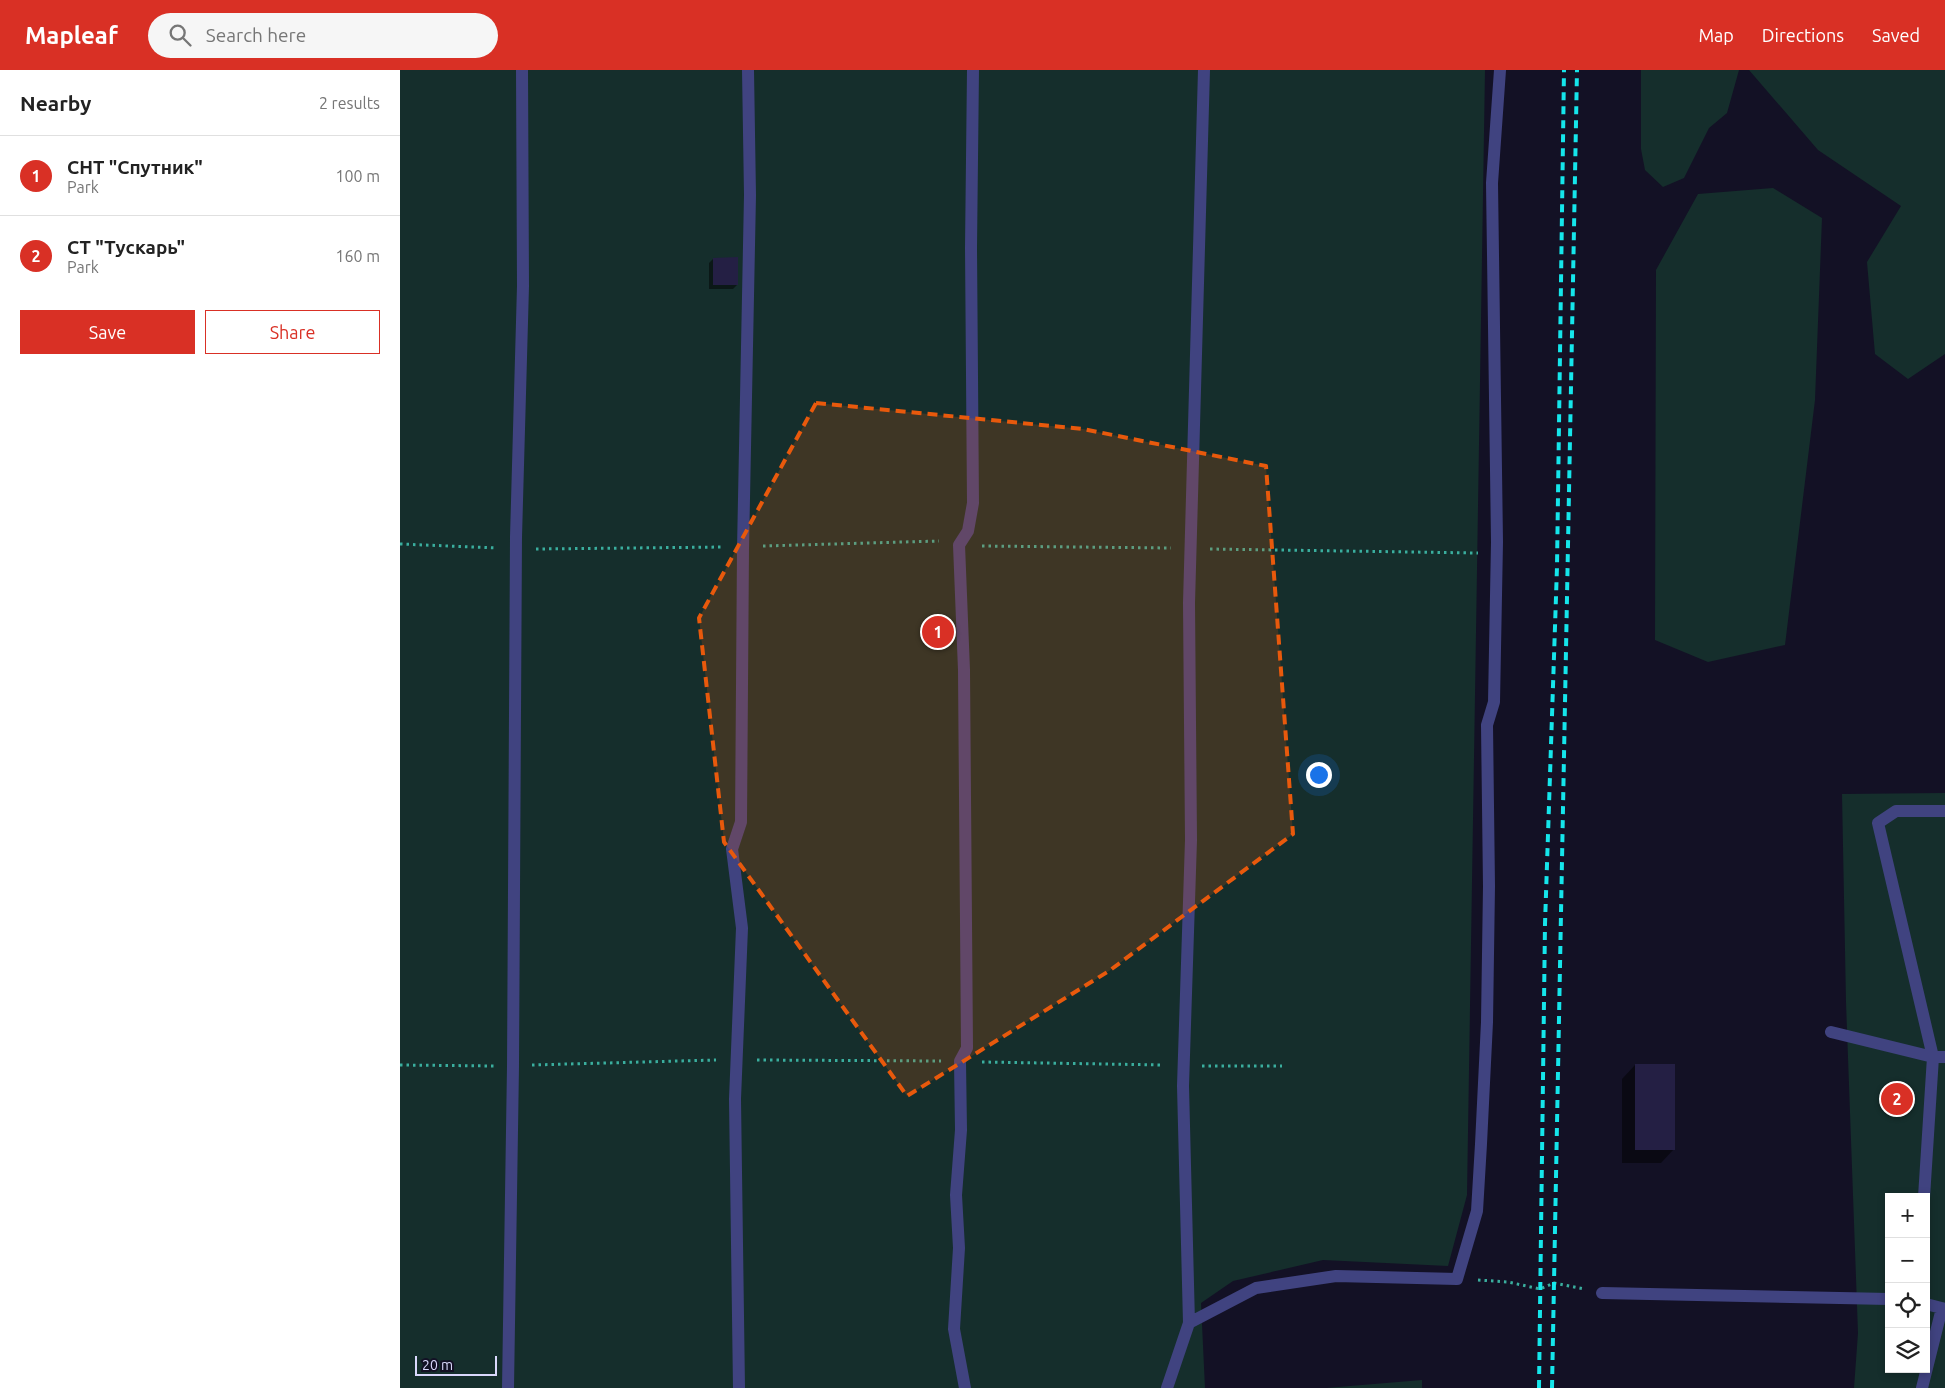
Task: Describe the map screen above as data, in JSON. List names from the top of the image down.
{
  "scale_bar": "20 m",
  "page": {
    "header": "Mapleaf",
    "search": "Search here",
    "nav": ["Map", "Directions", "Saved"],
    "heading": ["Nearby", "2 results"],
    "list": [
      {
        "mark": "1",
        "name": "СНТ \"Спутник\"",
        "note": "Park",
        "value": "100 m"
      },
      {
        "mark": "2",
        "name": "СТ \"Тускарь\"",
        "note": "Park",
        "value": "160 m"
      }
    ],
    "buttons": ["Save", "Share"],
    "pins": ["1", "2"],
    "map_buttons": ["+", "−"],
    "scale": "20 m"
  }
}
